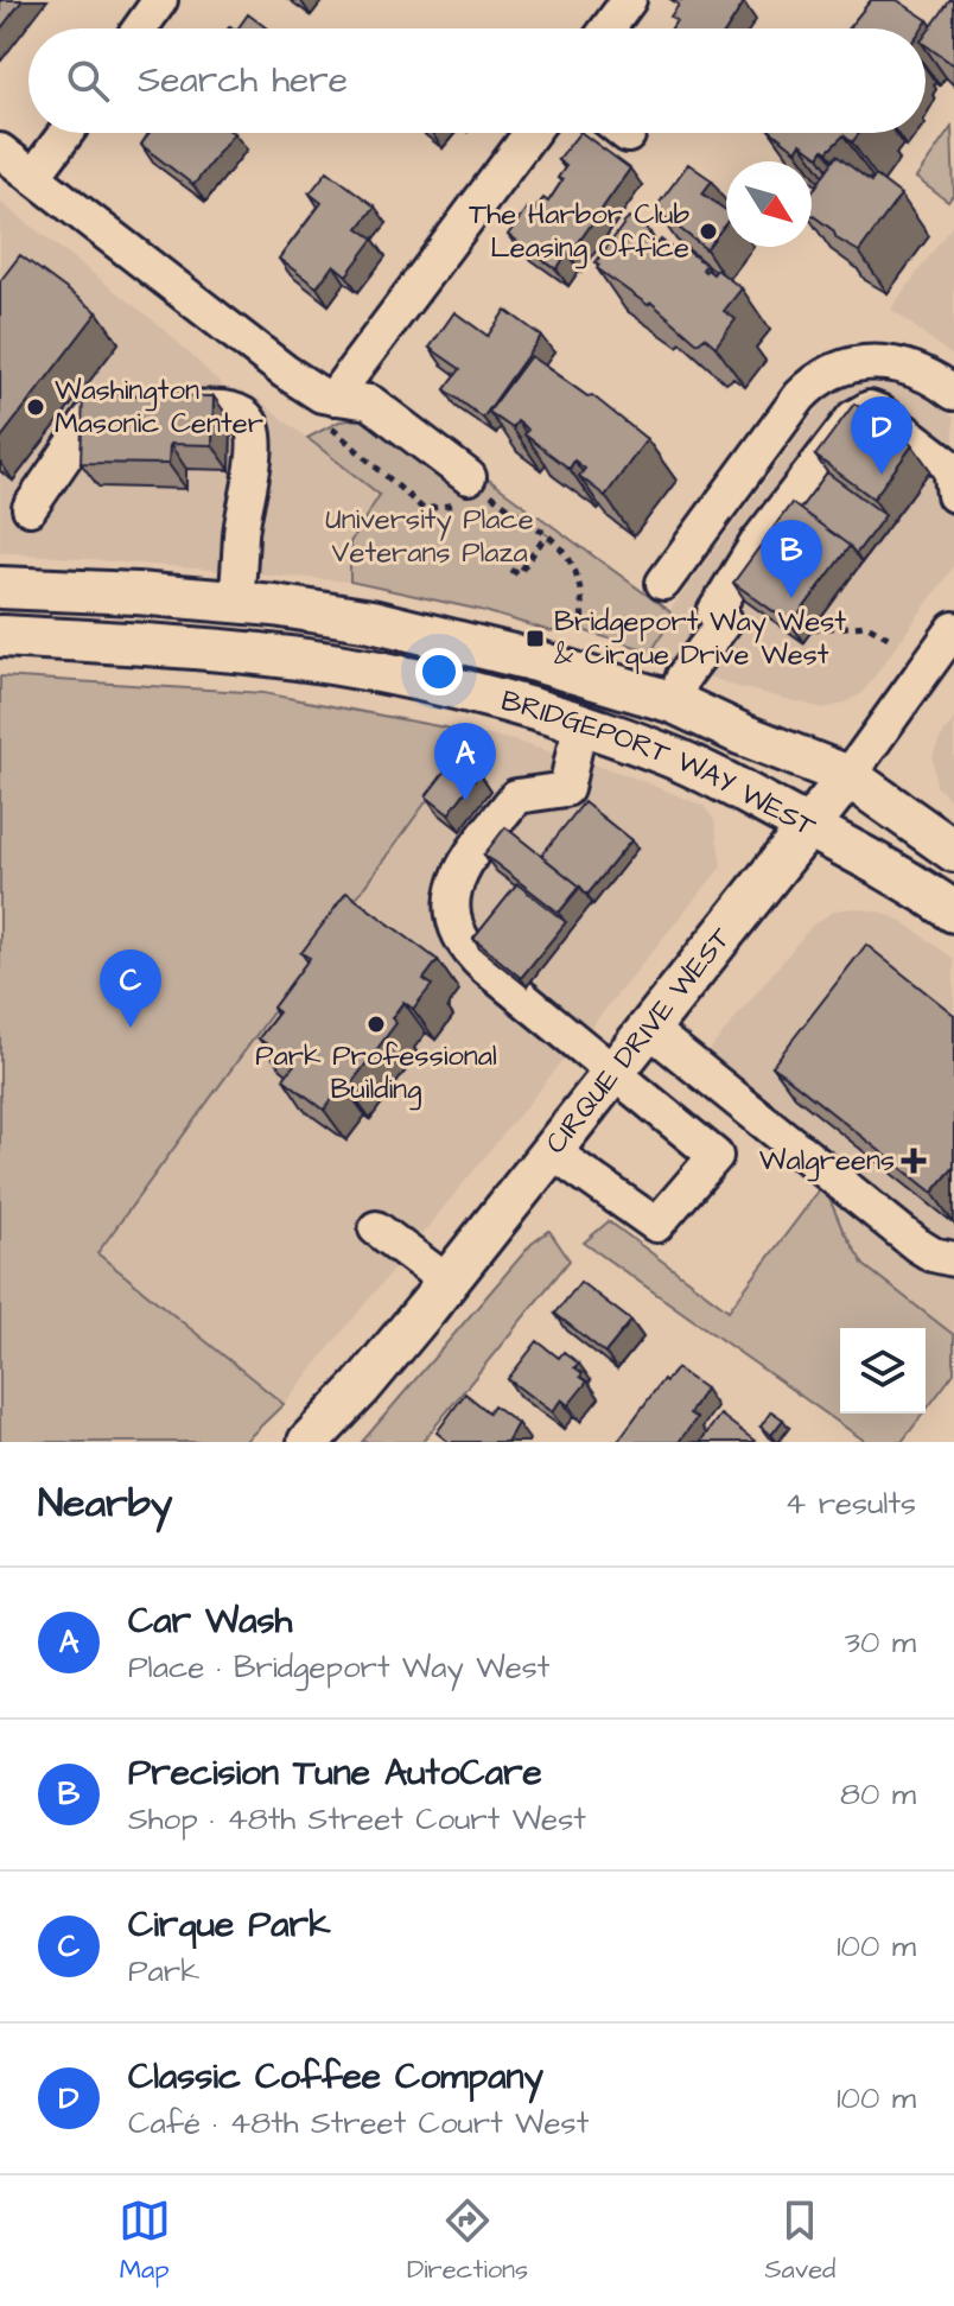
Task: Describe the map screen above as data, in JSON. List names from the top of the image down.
{
  "streets": {
    "main road": ["BRIDGEPORT WAY WEST", "CIRQUE DRIVE WEST"]
  },
  "crossings": [
    ["BRIDGEPORT WAY WEST", "CIRQUE DRIVE WEST"]
  ],
  "parks": ["University Place Veterans Plaza"],
  "places": {
    "other": ["The Harbor Club Leasing Office", "Washington Masonic Center", "Park Professional Building"],
    "transit": ["Bridgeport Way West & Cirque Drive West"],
    "health": ["Walgreens"]
  },
  "north": "bottom right",
  "page": {
    "search": "Search here",
    "pins": [
      "D",
      "B",
      "A",
      "C"
    ],
    "heading": ["Nearby", "4 results"],
    "list": [
      {
        "mark": "A",
        "name": "Car Wash",
        "note": "Place · Bridgeport Way West",
        "value": "30 m"
      },
      {
        "mark": "B",
        "name": "Precision Tune AutoCare",
        "note": "Shop · 48th Street Court West",
        "value": "80 m"
      },
      {
        "mark": "C",
        "name": "Cirque Park",
        "note": "Park",
        "value": "100 m"
      },
      {
        "mark": "D",
        "name": "Classic Coffee Company",
        "note": "Café · 48th Street Court West",
        "value": "100 m"
      }
    ],
    "nav": ["Map", "Directions", "Saved"]
  }
}
